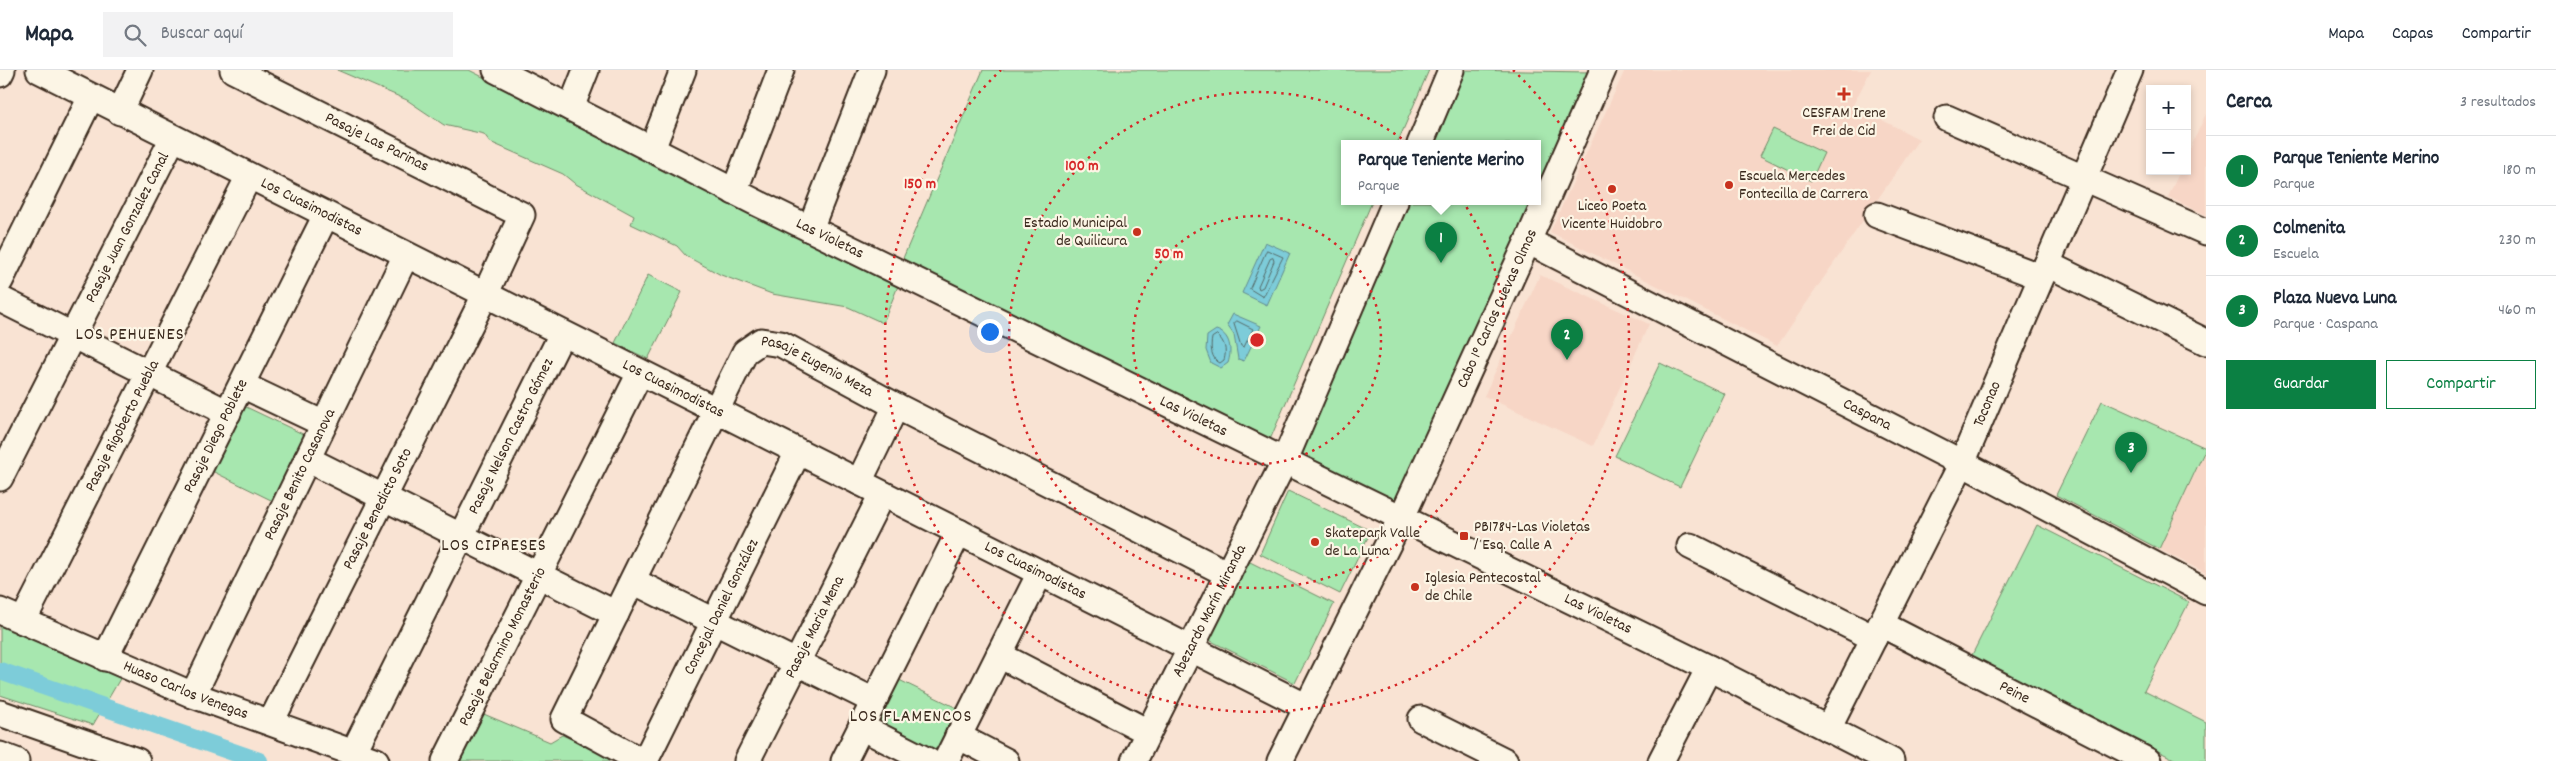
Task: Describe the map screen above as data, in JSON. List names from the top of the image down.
{
  "streets": {
    "street": [
      "Pasaje Las Parinas",
      "Los Cuasimodistas",
      "Pasaje Juan Gonzalez Canal",
      "Las Violetas",
      "Cabo 1° Carlos Cuevas Olmos",
      "Pasaje Eugenio Meza",
      "Toconao",
      "Caspana",
      "Pasaje Rigoberto Puebla",
      "Pasaje Nelson Castro Gómez",
      "Pasaje Diego Poblete",
      "Pasaje Benito Casanova",
      "Pasaje Benedicto Soto",
      "Concejal Daniel González",
      "Abezardo Marín Miranda",
      "Pasaje Maria Mena",
      "Pasaje Belarmino Monasterio",
      "Huaso Carlos Venegas",
      "Peine"
    ]
  },
  "crossings": [
    ["Pasaje Las Parinas", "Pasaje Benedicto Soto"],
    ["Los Cuasimodistas", "Pasaje Juan Gonzalez Canal"],
    ["Los Cuasimodistas", "Cabo 1° Carlos Cuevas Olmos"],
    ["Los Cuasimodistas", "Pasaje Eugenio Meza"],
    ["Los Cuasimodistas", "Pasaje Rigoberto Puebla"],
    ["Los Cuasimodistas", "Pasaje Nelson Castro Gómez"],
    ["Los Cuasimodistas", "Pasaje Diego Poblete"],
    ["Los Cuasimodistas", "Pasaje Benito Casanova"],
    ["Los Cuasimodistas", "Pasaje Benedicto Soto"],
    ["Los Cuasimodistas", "Concejal Daniel González"],
    ["Los Cuasimodistas", "Abezardo Marín Miranda"],
    ["Los Cuasimodistas", "Pasaje Maria Mena"],
    ["Los Cuasimodistas", "Pasaje Belarmino Monasterio"],
    ["Las Violetas", "Cabo 1° Carlos Cuevas Olmos"],
    ["Las Violetas", "Toconao"],
    ["Las Violetas", "Abezardo Marín Miranda"],
    ["Cabo 1° Carlos Cuevas Olmos", "Caspana"],
    ["Pasaje Eugenio Meza", "Abezardo Marín Miranda"],
    ["Toconao", "Caspana"],
    ["Toconao", "Peine"],
    ["Pasaje Rigoberto Puebla", "Huaso Carlos Venegas"],
    ["Pasaje Nelson Castro Gómez", "Huaso Carlos Venegas"],
    ["Pasaje Diego Poblete", "Huaso Carlos Venegas"],
    ["Pasaje Benito Casanova", "Huaso Carlos Venegas"],
    ["Pasaje Benedicto Soto", "Huaso Carlos Venegas"]
  ],
  "districts": ["LOS PEHUENES", "LOS CIPRESES", "LOS FLAMENCOS"],
  "places": {
    "health": ["CESFAM Irene Frei de Cid"],
    "other": [
      "Escuela Mercedes Fontecilla de Carrera",
      "Liceo Poeta Vicente Huidobro",
      "Estadio Municipal de Quilicura",
      "Skatepark Valle de La Luna",
      "Iglesia Pentecostal de Chile"
    ],
    "transit": ["PB1784-Las Violetas / Esq. Calle A"]
  },
  "page": {
    "header": "Mapa",
    "search": "Buscar aquí",
    "nav": ["Mapa", "Capas", "Compartir"],
    "heading": ["Cerca", "3 resultados"],
    "map_buttons": ["+", "−"],
    "list": [
      {
        "mark": "1",
        "name": "Parque Teniente Merino",
        "note": "Parque",
        "value": "180 m"
      },
      {
        "mark": "2",
        "name": "Colmenita",
        "note": "Escuela",
        "value": "230 m"
      },
      {
        "mark": "3",
        "name": "Plaza Nueva Luna",
        "note": "Parque · Caspana",
        "value": "460 m"
      }
    ],
    "popup": ["Parque Teniente Merino", "Parque"],
    "pins": ["1", "2", "3"],
    "buttons": ["Guardar", "Compartir"]
  },
  "rings": ["100 m", "150 m", "50 m"]
}
